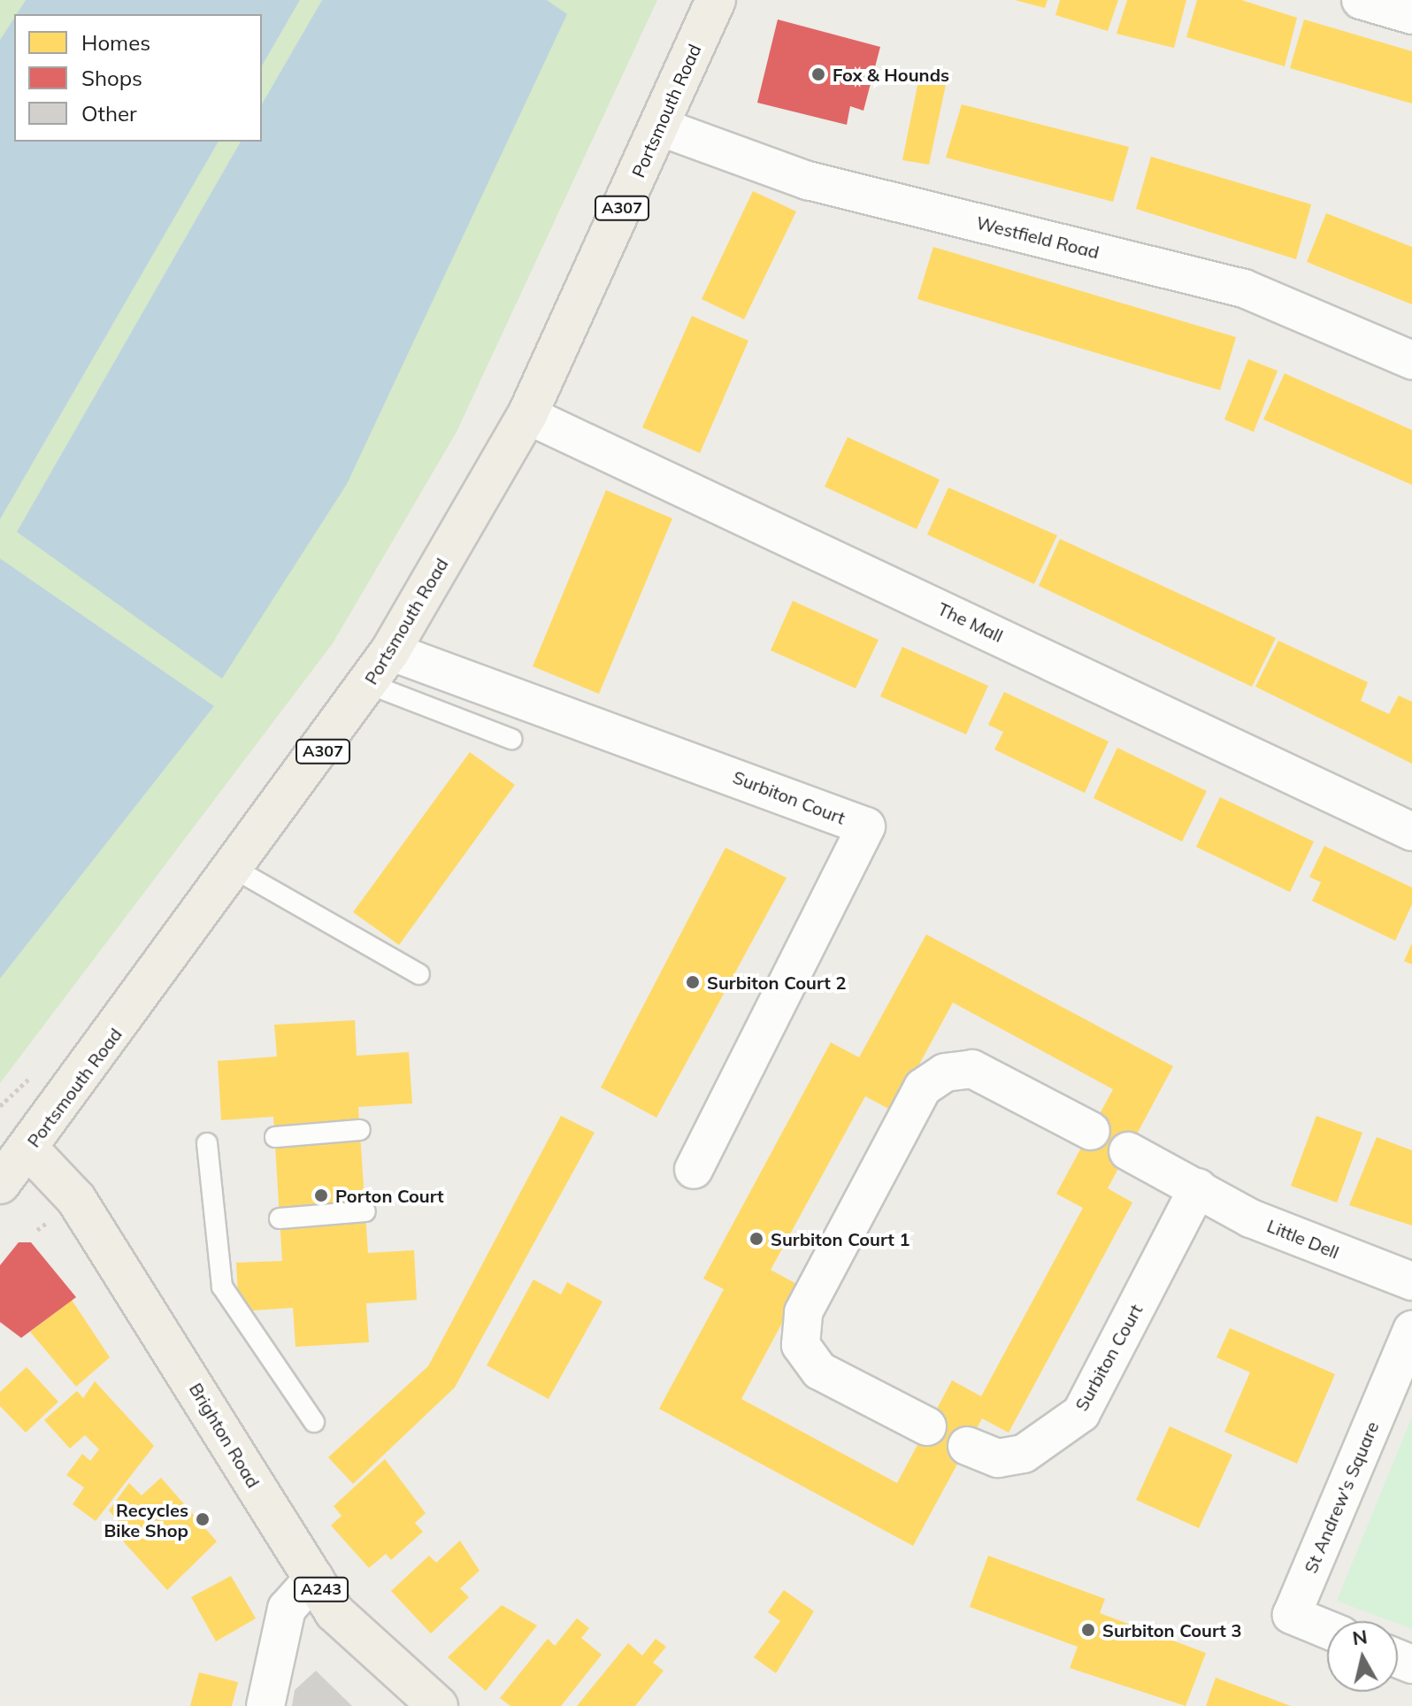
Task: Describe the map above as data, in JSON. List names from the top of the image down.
{
  "streets": {
    "main road": [
      "Portsmouth Road",
      "A307",
      "Brighton Road",
      "A243"
    ],
    "street": [
      "Westfield Road",
      "The Mall",
      "Surbiton Court",
      "Little Dell",
      "St Andrew's Square"
    ]
  },
  "crossings": [
    ["Portsmouth Road", "Westfield Road"],
    ["Portsmouth Road", "The Mall"],
    ["Portsmouth Road", "Surbiton Court"],
    ["Portsmouth Road", "Brighton Road"],
    ["Surbiton Court", "Little Dell"]
  ],
  "places": [
    "Fox & Hounds",
    "Surbiton Court 2",
    "Porton Court",
    "Surbiton Court 1",
    "Recycles Bike Shop",
    "Surbiton Court 3"
  ],
  "legend": ["Homes", "Shops", "Other"],
  "north": "top"
}
